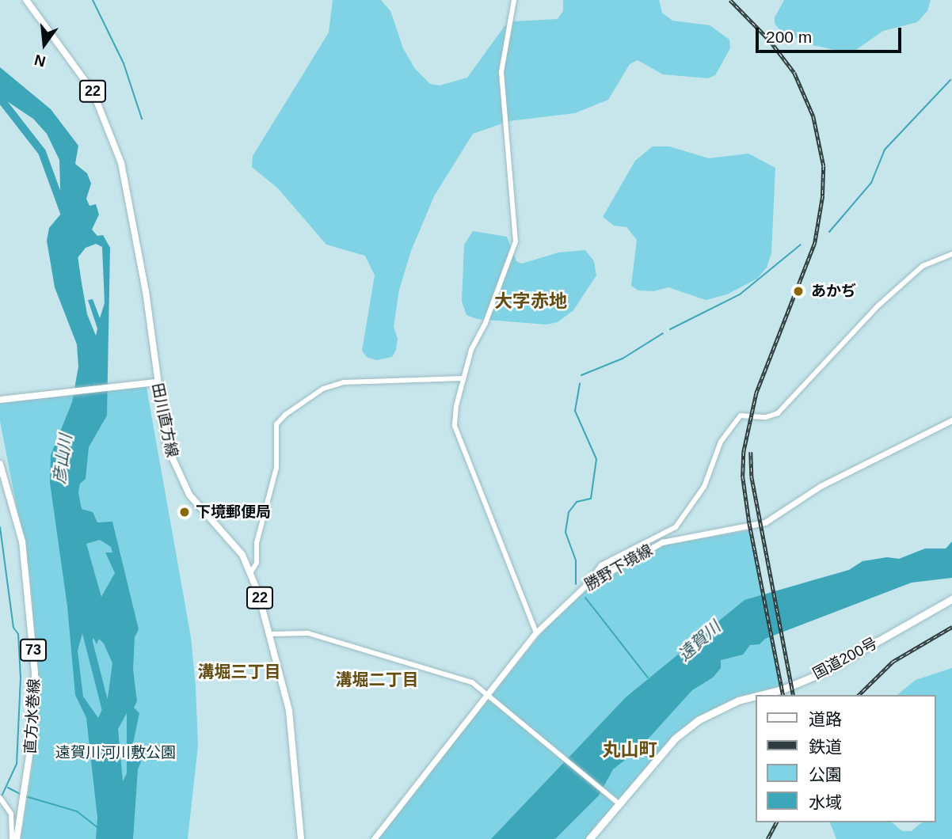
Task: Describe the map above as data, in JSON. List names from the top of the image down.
{
  "streets": {
    "highway": ["国道200号"],
    "main road": [
      "22",
      "田川直方線",
      "勝野下境線",
      "73",
      "直方水巻線"
    ]
  },
  "districts": [
    "大字赤地",
    "溝堀三丁目",
    "溝堀二丁目",
    "丸山町"
  ],
  "water": ["彦山川", "遠賀川"],
  "parks": ["遠賀川河川敷公園"],
  "places": ["あかぢ", "下境郵便局"],
  "legend": [
    "道路",
    "鉄道",
    "公園",
    "水域"
  ],
  "scale_bar": "200 m",
  "north": "bottom"
}
